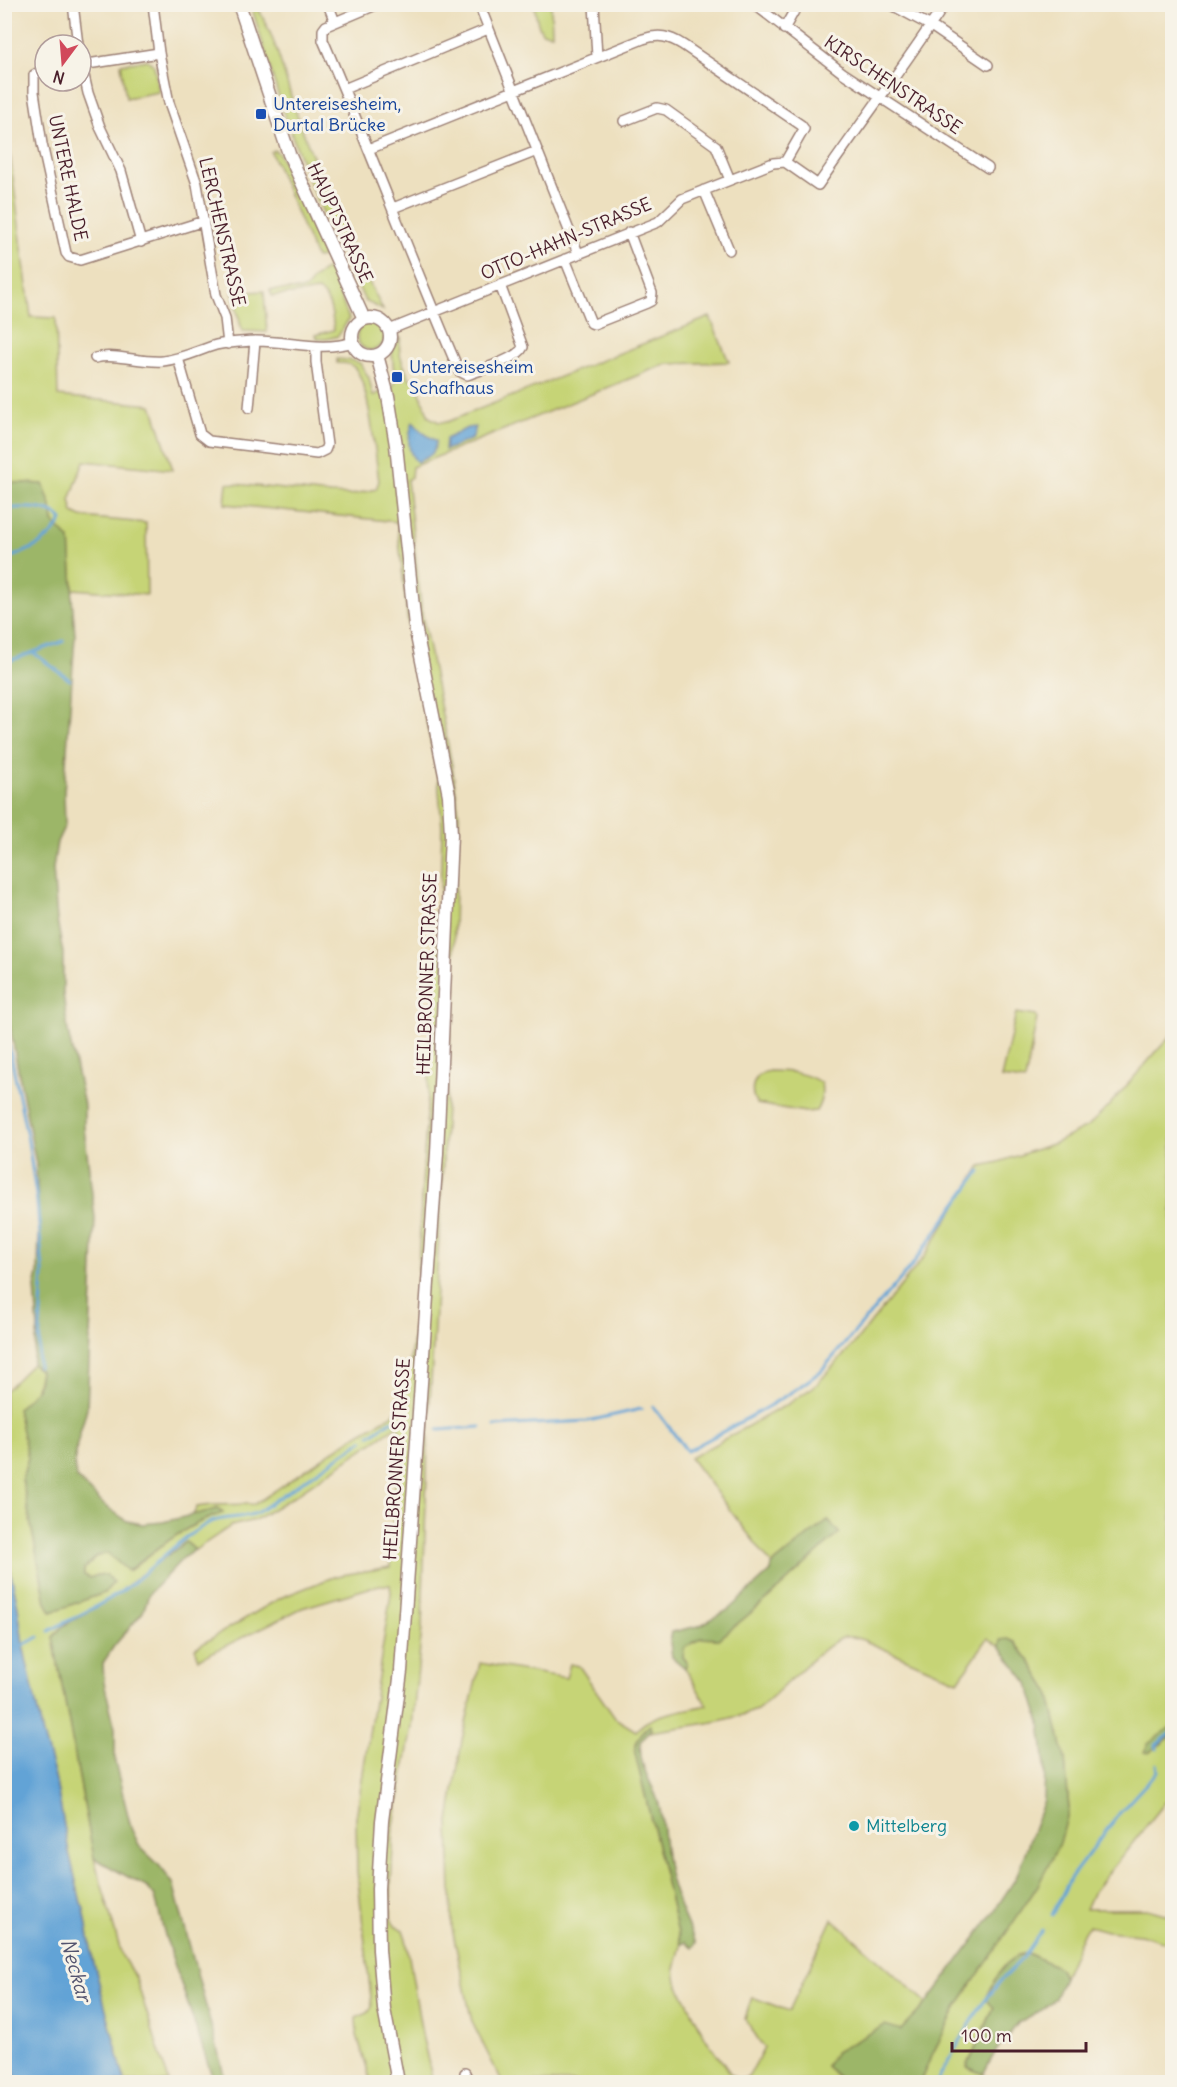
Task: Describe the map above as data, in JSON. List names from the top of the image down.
{
  "streets": {
    "main road": ["HAUPTSTRASSE", "HEILBRONNER STRASSE"],
    "street": [
      "KIRSCHENSTRASSE",
      "UNTERE HALDE",
      "LERCHENSTRASSE",
      "OTTO-HAHN-STRASSE"
    ]
  },
  "crossings": [
    ["UNTERE HALDE", "LERCHENSTRASSE"],
    ["HAUPTSTRASSE", "OTTO-HAHN-STRASSE"],
    ["HAUPTSTRASSE", "HEILBRONNER STRASSE"],
    ["OTTO-HAHN-STRASSE", "HEILBRONNER STRASSE"]
  ],
  "water": ["Neckar"],
  "places": {
    "transit": ["Untereisesheim, Durtal Brücke", "Untereisesheim Schafhaus"],
    "other": ["Mittelberg"]
  },
  "scale_bar": "100 m",
  "north": "bottom"
}
